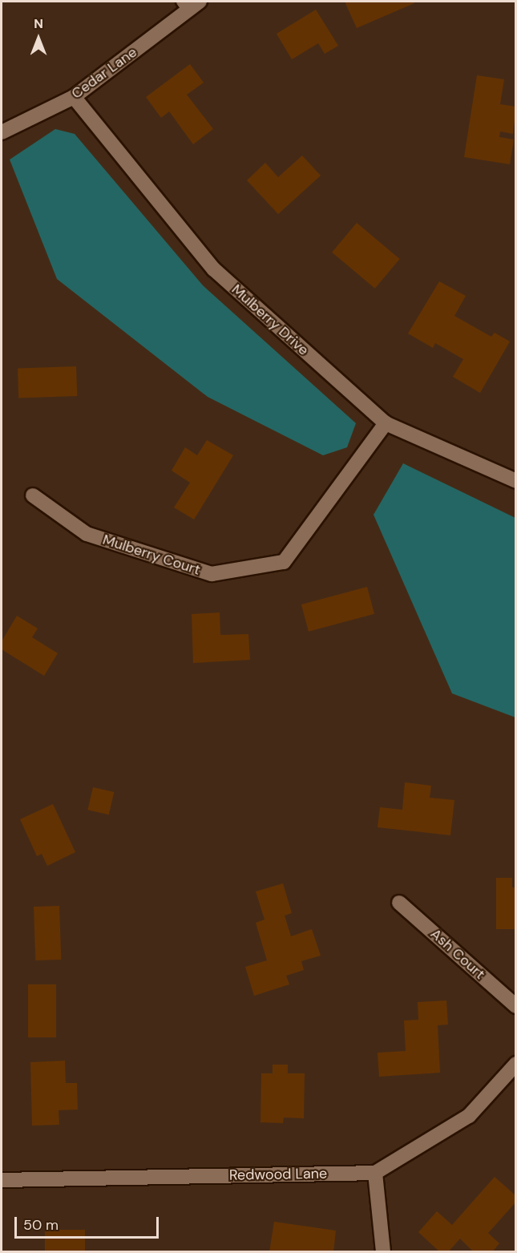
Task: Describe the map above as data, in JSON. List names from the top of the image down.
{
  "streets": {
    "street": [
      "Cedar Lane",
      "Mulberry Drive",
      "Mulberry Court",
      "Ash Court",
      "Redwood Lane"
    ]
  },
  "crossings": [
    ["Cedar Lane", "Mulberry Drive"],
    ["Mulberry Drive", "Mulberry Court"]
  ],
  "scale_bar": "50 m",
  "north": "top"
}
